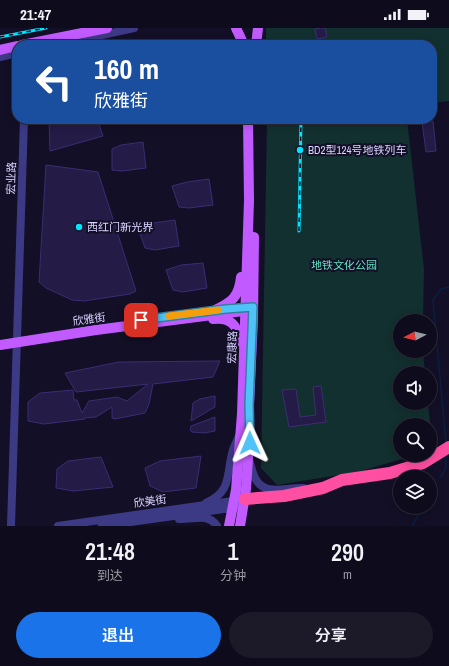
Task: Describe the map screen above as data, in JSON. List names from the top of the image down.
{
  "streets": {
    "main road": ["欣雅街", "宏康路"],
    "street": ["宏业路", "欣美街"]
  },
  "crossings": [
    ["宏业路", "欣雅街"],
    ["欣雅街", "宏康路"],
    ["宏康路", "欣美街"]
  ],
  "parks": ["地铁文化公园"],
  "places": ["BD2型124号地铁列车", "西红门新光界"],
  "north": "left",
  "page": {
    "status": "21:47",
    "turn": ["160 m", "欣雅街"],
    "eta": [
      "21:48",
      "到达",
      "1",
      "分钟",
      "290",
      "m"
    ],
    "buttons": ["退出", "分享"]
  }
}
